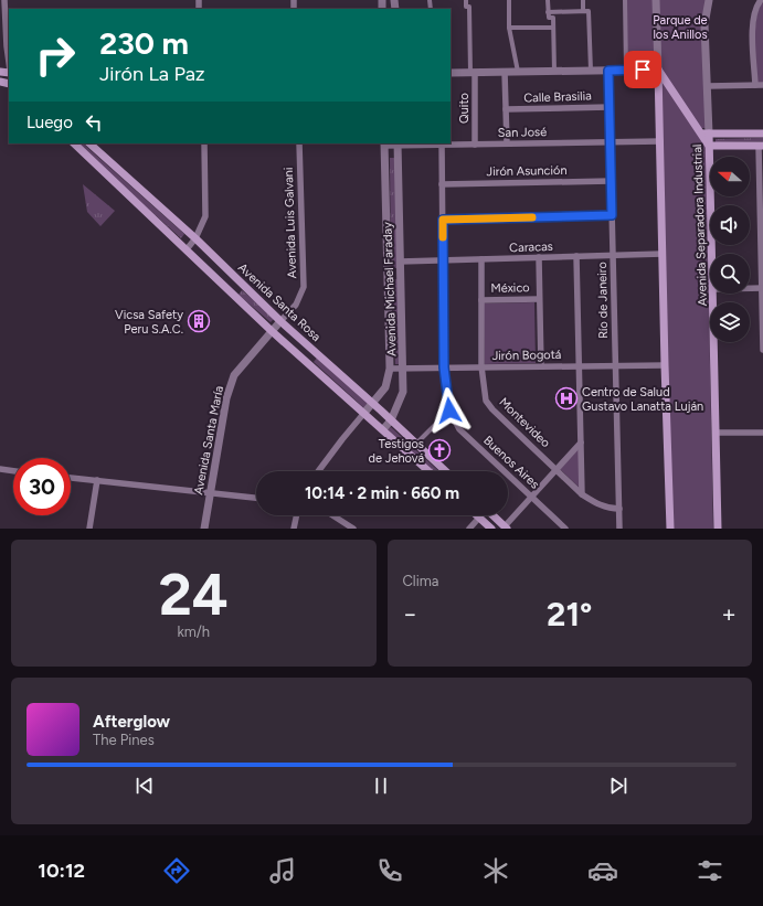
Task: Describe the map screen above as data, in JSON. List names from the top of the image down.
{
  "streets": {
    "main road": ["Avenida Separadora Industrial", "Avenida Santa Rosa"],
    "street": [
      "Calle Brasilia",
      "Quito",
      "San José",
      "Jirón Asunción",
      "Avenida Luis Galvani",
      "Caracas",
      "México",
      "Avenida Michael Faraday",
      "Río de Janeiro",
      "Jirón Bogotá",
      "Montevideo",
      "Avenida Santa María",
      "Buenos Aires"
    ]
  },
  "crossings": [
    ["Calle Brasilia", "Río de Janeiro"],
    ["Quito", "San José"],
    ["San José", "Avenida Michael Faraday"],
    ["San José", "Río de Janeiro"],
    ["San José", "Buenos Aires"],
    ["Jirón Asunción", "Río de Janeiro"],
    ["Jirón Asunción", "Buenos Aires"],
    ["Avenida Luis Galvani", "Avenida Santa Rosa"],
    ["Avenida Luis Galvani", "Avenida Santa María"],
    ["Caracas", "Avenida Michael Faraday"],
    ["Caracas", "Río de Janeiro"],
    ["Caracas", "Montevideo"],
    ["Caracas", "Buenos Aires"],
    ["México", "Montevideo"],
    ["Avenida Michael Faraday", "Avenida Santa Rosa"],
    ["Avenida Michael Faraday", "Jirón Bogotá"],
    ["Río de Janeiro", "Jirón Bogotá"],
    ["Río de Janeiro", "Montevideo"],
    ["Avenida Santa Rosa", "Avenida Santa María"],
    ["Jirón Bogotá", "Montevideo"],
    ["Jirón Bogotá", "Buenos Aires"]
  ],
  "parks": ["Parque de los Anillos"],
  "places": {
    "building": ["Vicsa Safety Peru S.A.C."],
    "hospital": ["Centro de Salud Gustavo Lanatta Luján"],
    "church": ["Testigos de Jehová"]
  },
  "north": "left",
  "page": {
    "turn": ["230 m", "Jirón La Paz"],
    "then": "Luego",
    "limit": "30",
    "trip": "10:14 · 2 min · 660 m",
    "tile": [
      ["24", "km/h"],
      "Clima"
    ],
    "heat": ["−", "21°", "+"],
    "song": ["Afterglow", "The Pines"],
    "tabs": "10:12"
  }
}
